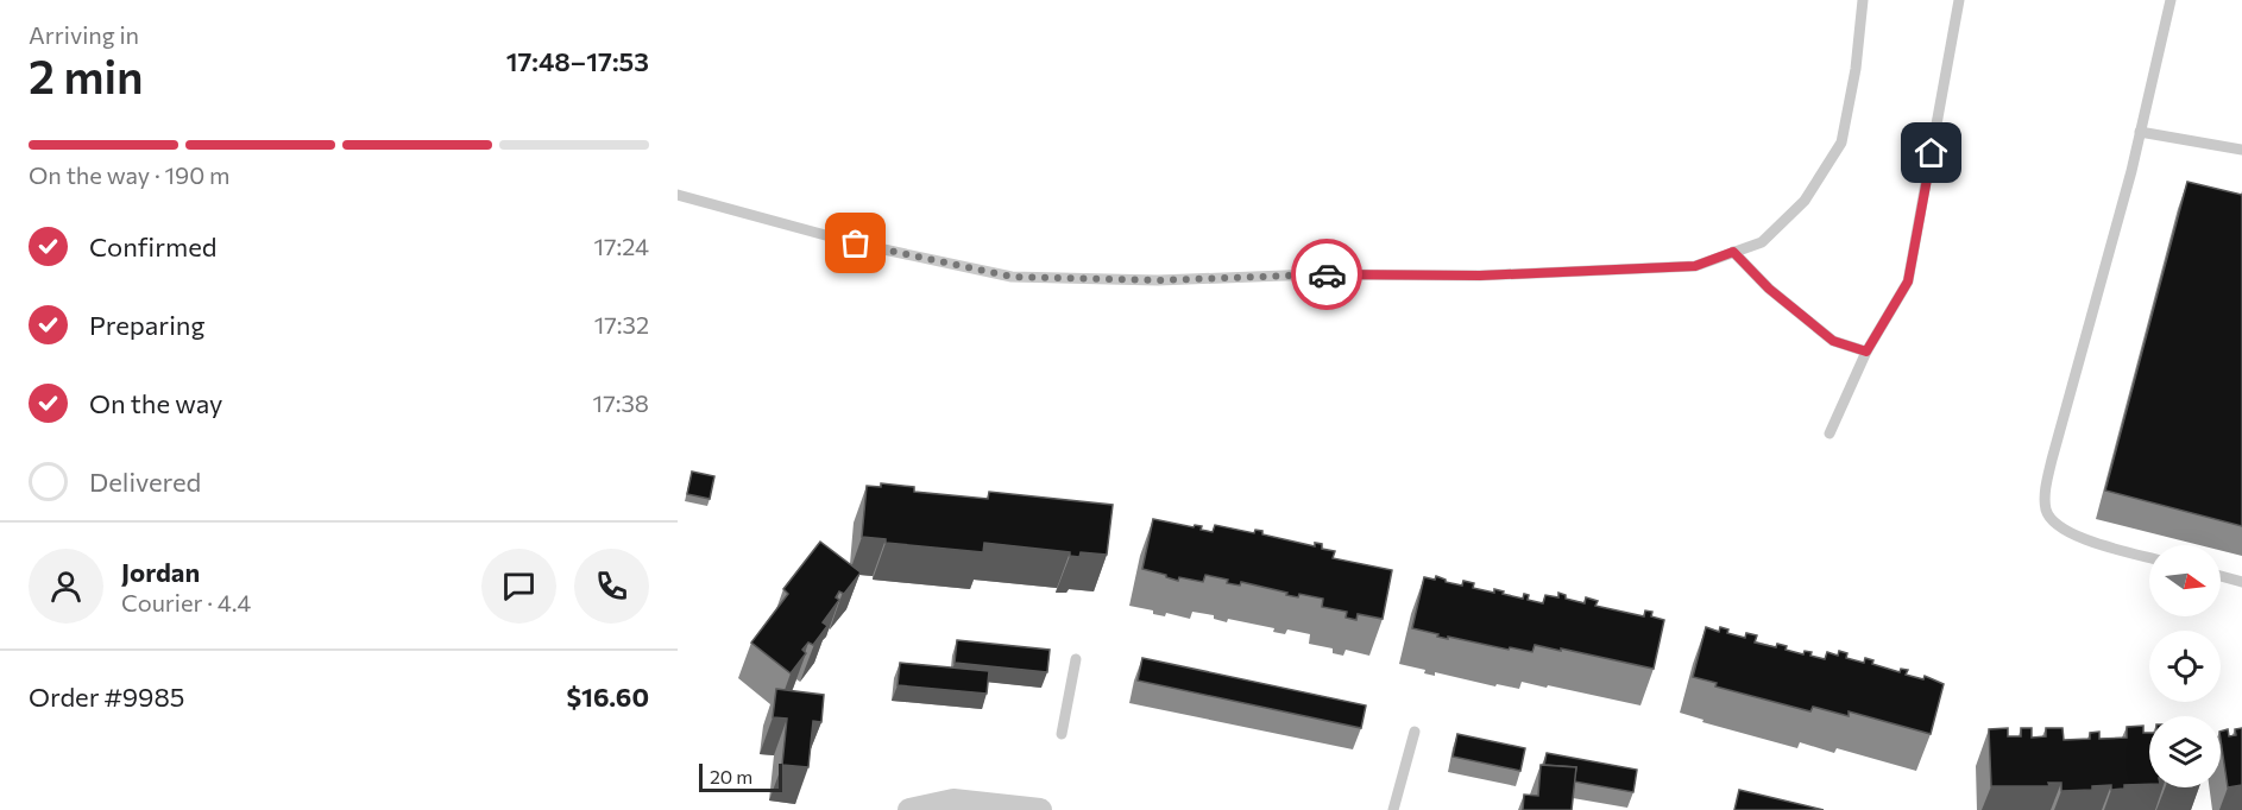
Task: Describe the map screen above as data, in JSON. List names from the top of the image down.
{
  "scale_bar": "20 m",
  "north": "right",
  "page": {
    "heading": ["2 min", "Arriving in", "17:48–17:53"],
    "panel": [
      "Jordan",
      "Courier · 4.4",
      "Order #9985",
      "$16.60"
    ],
    "bar": "On the way · 190 m",
    "list": [
      ["Confirmed", "17:24"],
      ["Preparing", "17:32"],
      ["On the way", "17:38"],
      "Delivered"
    ],
    "scale": "20 m"
  }
}
